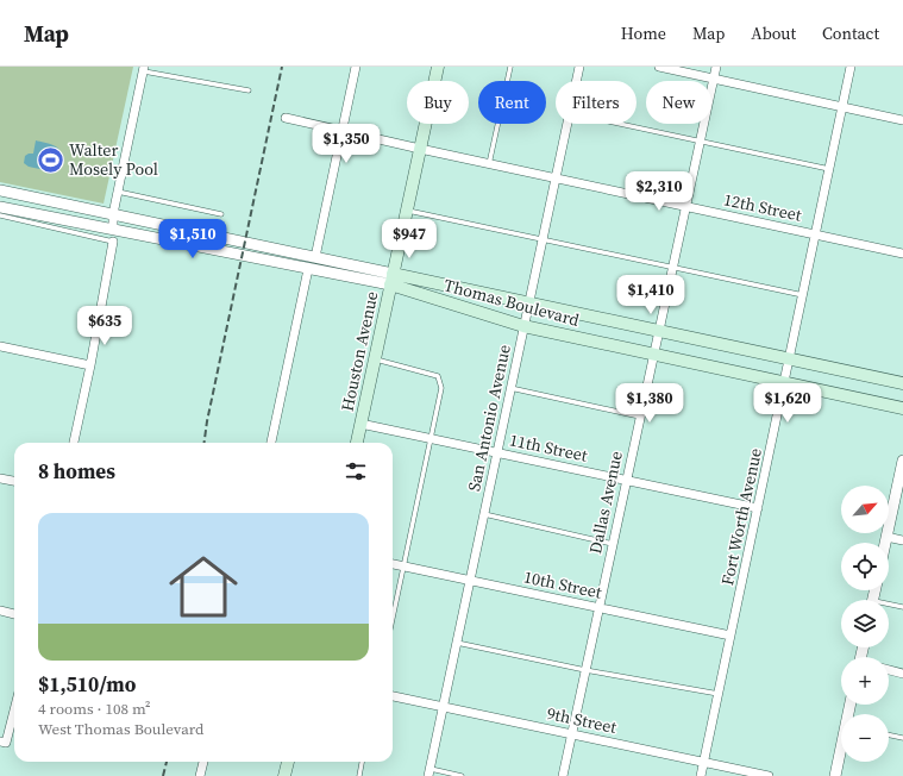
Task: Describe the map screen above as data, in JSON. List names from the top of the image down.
{
  "streets": {
    "main road": ["Thomas Boulevard", "Houston Avenue"],
    "street": [
      "12th Street",
      "San Antonio Avenue",
      "11th Street",
      "Dallas Avenue",
      "Fort Worth Avenue",
      "10th Street",
      "9th Street"
    ]
  },
  "crossings": [
    ["12th Street", "Houston Avenue"],
    ["12th Street", "San Antonio Avenue"],
    ["12th Street", "Dallas Avenue"],
    ["12th Street", "Fort Worth Avenue"],
    ["Thomas Boulevard", "Houston Avenue"],
    ["Thomas Boulevard", "San Antonio Avenue"],
    ["Thomas Boulevard", "Dallas Avenue"],
    ["Thomas Boulevard", "Fort Worth Avenue"],
    ["Houston Avenue", "11th Street"],
    ["San Antonio Avenue", "11th Street"],
    ["San Antonio Avenue", "10th Street"],
    ["San Antonio Avenue", "9th Street"],
    ["11th Street", "Dallas Avenue"],
    ["11th Street", "Fort Worth Avenue"],
    ["Dallas Avenue", "10th Street"],
    ["Dallas Avenue", "9th Street"],
    ["Fort Worth Avenue", "10th Street"],
    ["Fort Worth Avenue", "9th Street"]
  ],
  "places": {
    "sports": ["Walter Mosely Pool"]
  },
  "north": "top right",
  "page": {
    "header": "Map",
    "nav": [
      "Home",
      "Map",
      "About",
      "Contact"
    ],
    "chip": [
      "Buy",
      "Rent",
      "Filters",
      "New"
    ],
    "price": [
      "$1,350",
      "$2,310",
      "$1,510",
      "$947",
      "$1,410",
      "$635",
      "$1,380",
      "$1,620"
    ],
    "heading": "8 homes",
    "map_buttons": ["+", "−"],
    "list": [
      {
        "name": "$1,510/mo",
        "note": "4 rooms · 108 m² · West Thomas Boulevard"
      }
    ]
  }
}
